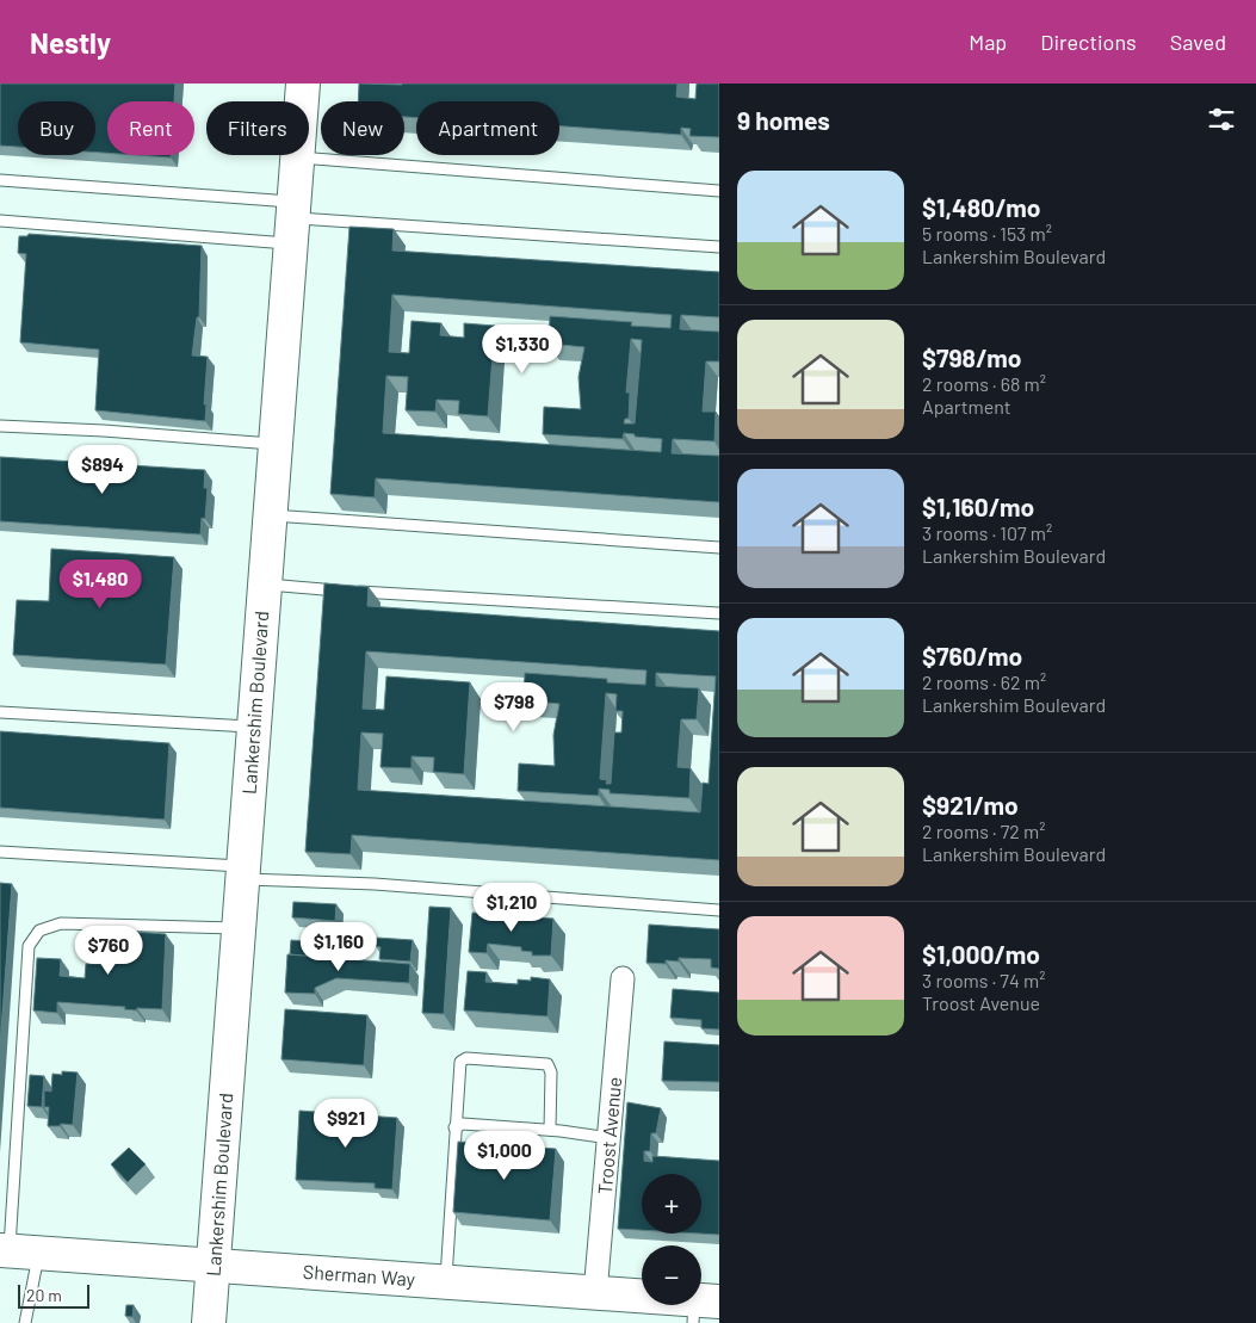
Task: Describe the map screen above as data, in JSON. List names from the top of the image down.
{
  "streets": {
    "main road": ["Lankershim Boulevard", "Sherman Way"],
    "street": ["Troost Avenue"]
  },
  "crossings": [
    ["Lankershim Boulevard", "Sherman Way"],
    ["Troost Avenue", "Sherman Way"]
  ],
  "scale_bar": "20 m",
  "page": {
    "header": "Nestly",
    "nav": ["Map", "Directions", "Saved"],
    "heading": "9 homes",
    "chip": [
      "Buy",
      "Rent",
      "Filters",
      "New",
      "Apartment"
    ],
    "list": [
      {
        "name": "$1,480/mo",
        "note": "5 rooms · 153 m² · Lankershim Boulevard"
      },
      {
        "name": "$798/mo",
        "note": "2 rooms · 68 m² · Apartment"
      },
      {
        "name": "$1,160/mo",
        "note": "3 rooms · 107 m² · Lankershim Boulevard"
      },
      {
        "name": "$760/mo",
        "note": "2 rooms · 62 m² · Lankershim Boulevard"
      },
      {
        "name": "$921/mo",
        "note": "2 rooms · 72 m² · Lankershim Boulevard"
      },
      {
        "name": "$1,000/mo",
        "note": "3 rooms · 74 m² · Troost Avenue"
      }
    ],
    "price": [
      "$1,330",
      "$894",
      "$1,480",
      "$798",
      "$1,210",
      "$1,160",
      "$760",
      "$921",
      "$1,000"
    ],
    "map_buttons": ["+", "−"],
    "scale": "20 m"
  }
}
